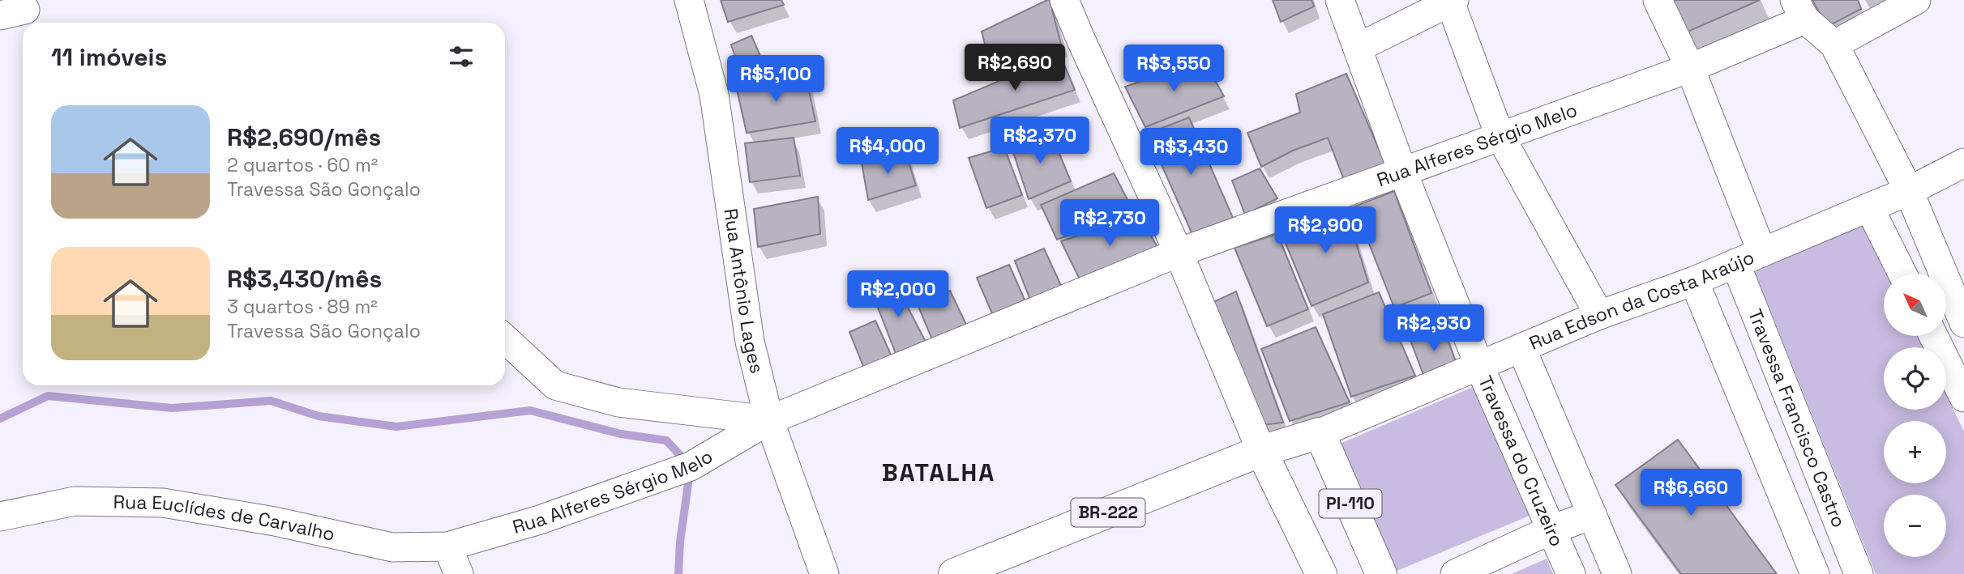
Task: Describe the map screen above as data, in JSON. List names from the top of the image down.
{
  "streets": {
    "main road": ["PI-110", "BR-222"],
    "street": [
      "Rua Alferes Sérgio Melo",
      "Rua Antônio Lages",
      "Rua Edson da Costa Araújo",
      "Travessa Francisco Castro",
      "Travessa do Cruzeiro",
      "Rua Euclídes de Carvalho"
    ]
  },
  "crossings": [
    ["Rua Alferes Sérgio Melo", "Rua Antônio Lages"],
    ["Rua Alferes Sérgio Melo", "Travessa do Cruzeiro"],
    ["Rua Alferes Sérgio Melo", "Rua Euclídes de Carvalho"],
    ["Rua Edson da Costa Araújo", "Travessa Francisco Castro"],
    ["Rua Edson da Costa Araújo", "Travessa do Cruzeiro"],
    ["Rua Edson da Costa Araújo", "PI-110"],
    ["Rua Edson da Costa Araújo", "BR-222"],
    ["PI-110", "BR-222"]
  ],
  "districts": ["BATALHA"],
  "north": "top left",
  "page": {
    "heading": "11 imóveis",
    "price": [
      "R$2,690",
      "R$3,550",
      "R$5,100",
      "R$2,370",
      "R$4,000",
      "R$3,430",
      "R$2,730",
      "R$2,900",
      "R$2,000",
      "R$2,930",
      "R$6,660"
    ],
    "list": [
      {
        "name": "R$2,690/mês",
        "note": "2 quartos · 60 m² · Travessa São Gonçalo"
      },
      {
        "name": "R$3,430/mês",
        "note": "3 quartos · 89 m² · Travessa São Gonçalo"
      }
    ],
    "map_buttons": ["+", "−"]
  }
}
